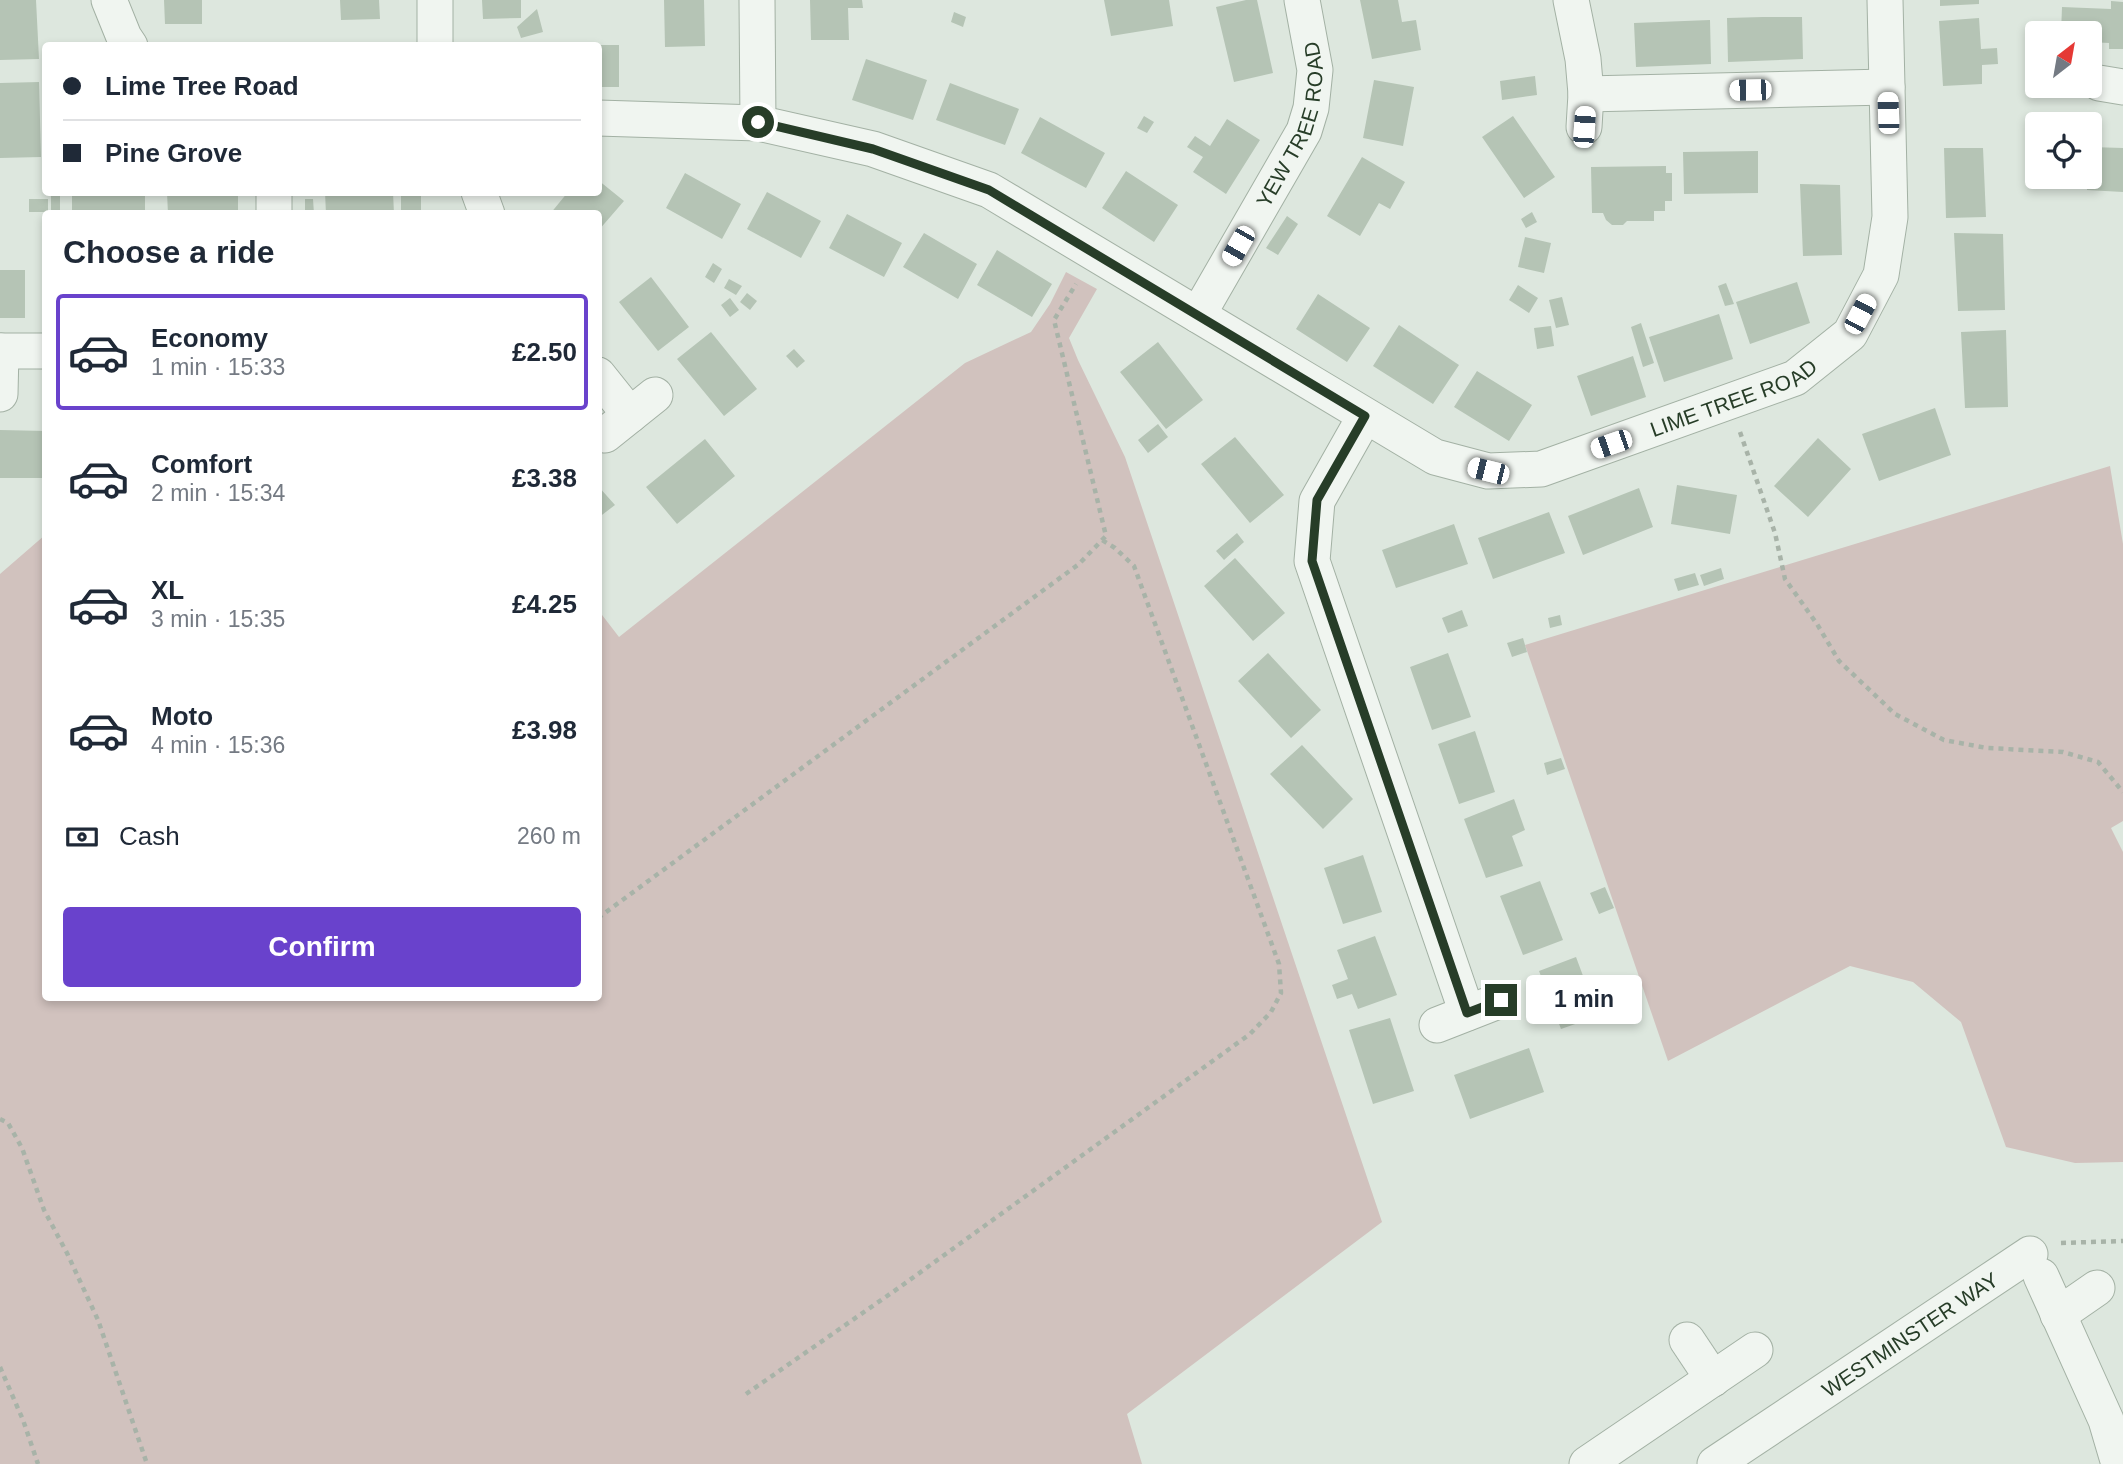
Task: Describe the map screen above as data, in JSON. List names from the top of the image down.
{
  "streets": {
    "street": ["YEW TREE ROAD", "LIME TREE ROAD", "WESTMINSTER WAY"]
  },
  "crossings": [
    ["YEW TREE ROAD", "LIME TREE ROAD"]
  ],
  "north": "top right",
  "page": {
    "banner": ["Lime Tree Road", "Pine Grove"],
    "heading": "Choose a ride",
    "list": [
      {
        "name": "Economy",
        "note": "1 min · 15:33",
        "value": "£2.50"
      },
      {
        "name": "Comfort",
        "note": "2 min · 15:34",
        "value": "£3.38"
      },
      {
        "name": "XL",
        "note": "3 min · 15:35",
        "value": "£4.25"
      },
      {
        "name": "Moto",
        "note": "4 min · 15:36",
        "value": "£3.98"
      }
    ],
    "pay": ["Cash", "260 m"],
    "buttons": "Confirm",
    "bubble": "1 min"
  }
}
